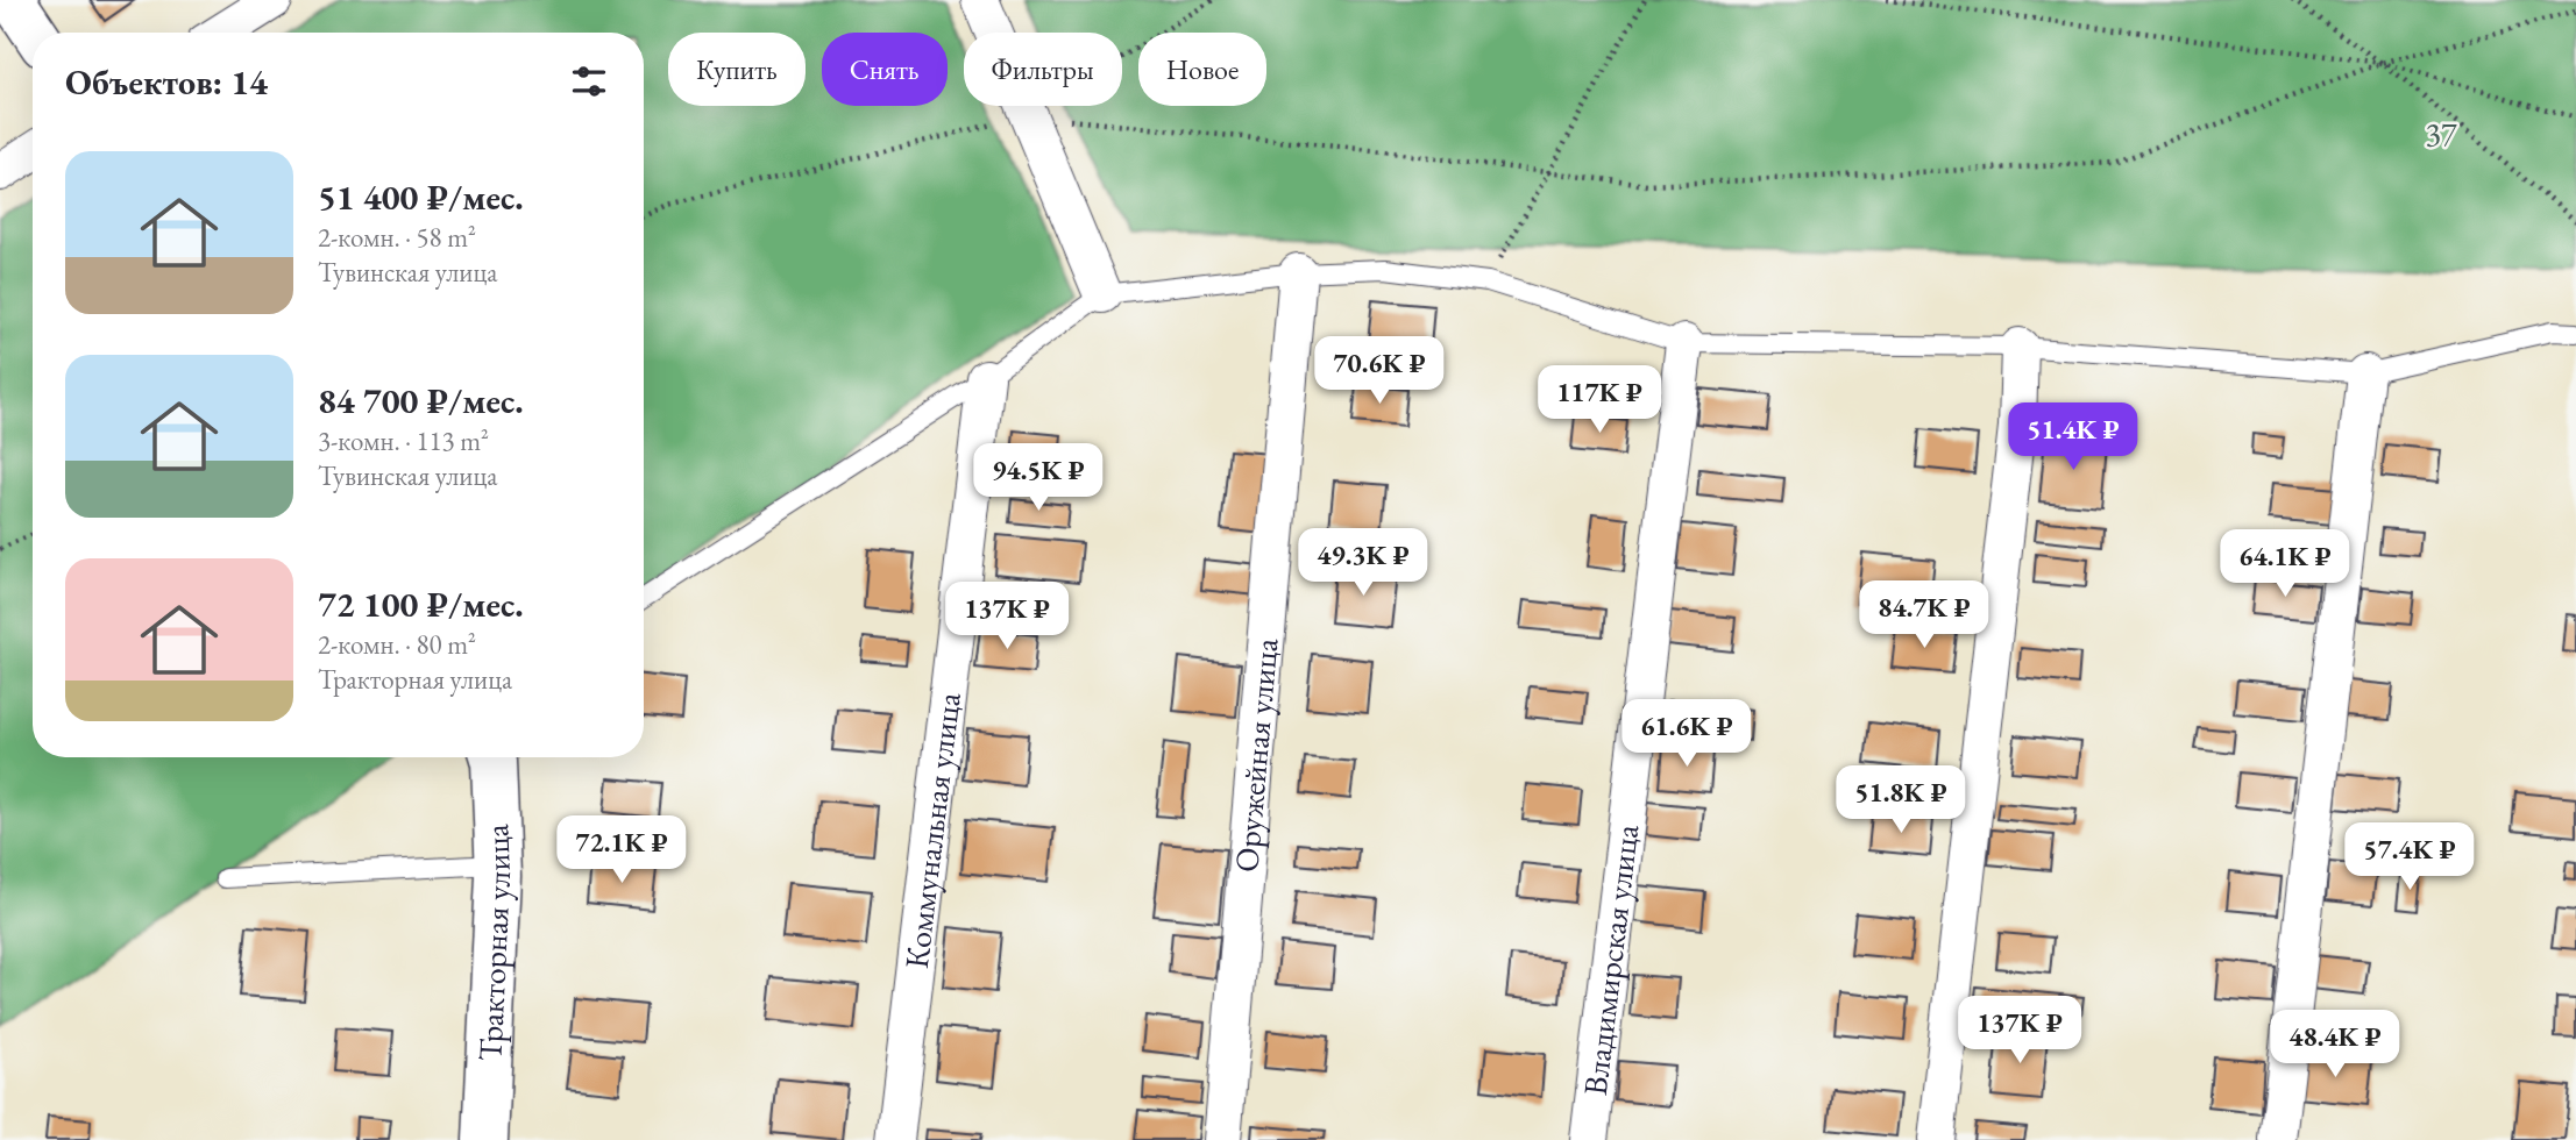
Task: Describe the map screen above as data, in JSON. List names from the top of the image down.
{
  "streets": {
    "street": [
      "Оружейная улица",
      "Коммунальная улица",
      "Тракторная улица",
      "Владимирская улица"
    ]
  },
  "parks": ["37"],
  "page": {
    "chip": [
      "Купить",
      "Снять",
      "Фильтры",
      "Новое"
    ],
    "heading": "Объектов: 14",
    "list": [
      {
        "name": "51 400 ₽/мес.",
        "note": "2-комн. · 58 m² · Тувинская улица"
      },
      {
        "name": "84 700 ₽/мес.",
        "note": "3-комн. · 113 m² · Тувинская улица"
      },
      {
        "name": "72 100 ₽/мес.",
        "note": "2-комн. · 80 m² · Тракторная улица"
      }
    ],
    "price": [
      "70.6K ₽",
      "117K ₽",
      "51.4K ₽",
      "94.5K ₽",
      "49.3K ₽",
      "64.1K ₽",
      "84.7K ₽",
      "137K ₽",
      "61.6K ₽",
      "51.8K ₽",
      "72.1K ₽",
      "57.4K ₽",
      "137K ₽",
      "48.4K ₽"
    ]
  }
}
